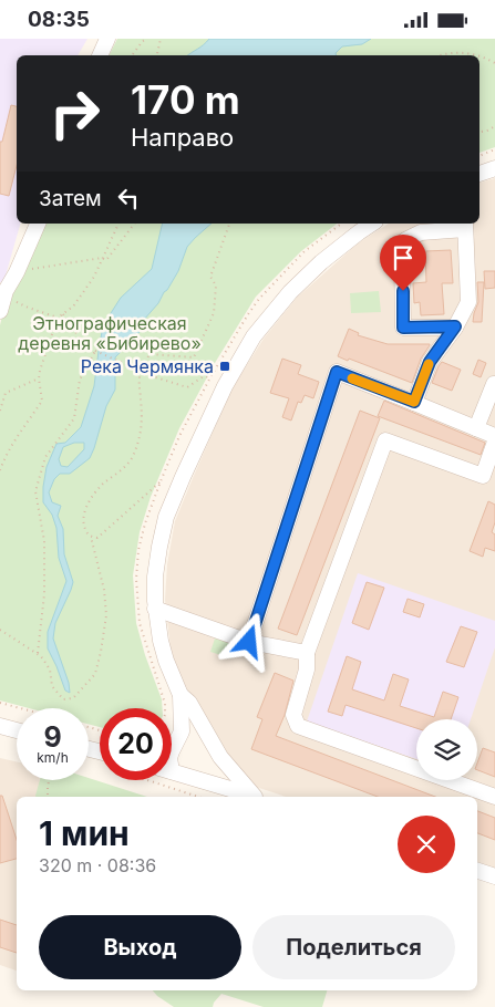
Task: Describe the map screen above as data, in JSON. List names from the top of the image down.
{
  "parks": ["Этнографическая деревня «Бибирево»"],
  "places": {
    "transit": ["Река Чермянка"]
  },
  "page": {
    "status": "08:35",
    "turn": ["170 m", "Направо"],
    "then": "Затем",
    "speed": "9 km/h",
    "limit": "20",
    "heading": ["1 мин", "320 m · 08:36"],
    "buttons": ["Выход", "Поделиться"]
  }
}
